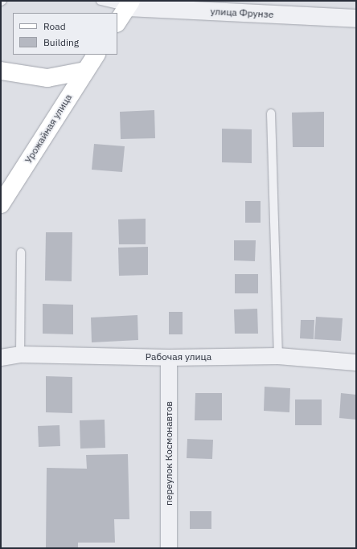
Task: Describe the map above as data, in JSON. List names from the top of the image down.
{
  "streets": {
    "main road": ["Урожайная улица"],
    "street": ["улица Фрунзе", "Рабочая улица", "переулок Космонавтов"]
  },
  "crossings": [
    ["Рабочая улица", "переулок Космонавтов"]
  ],
  "legend": ["Road", "Building"]
}
